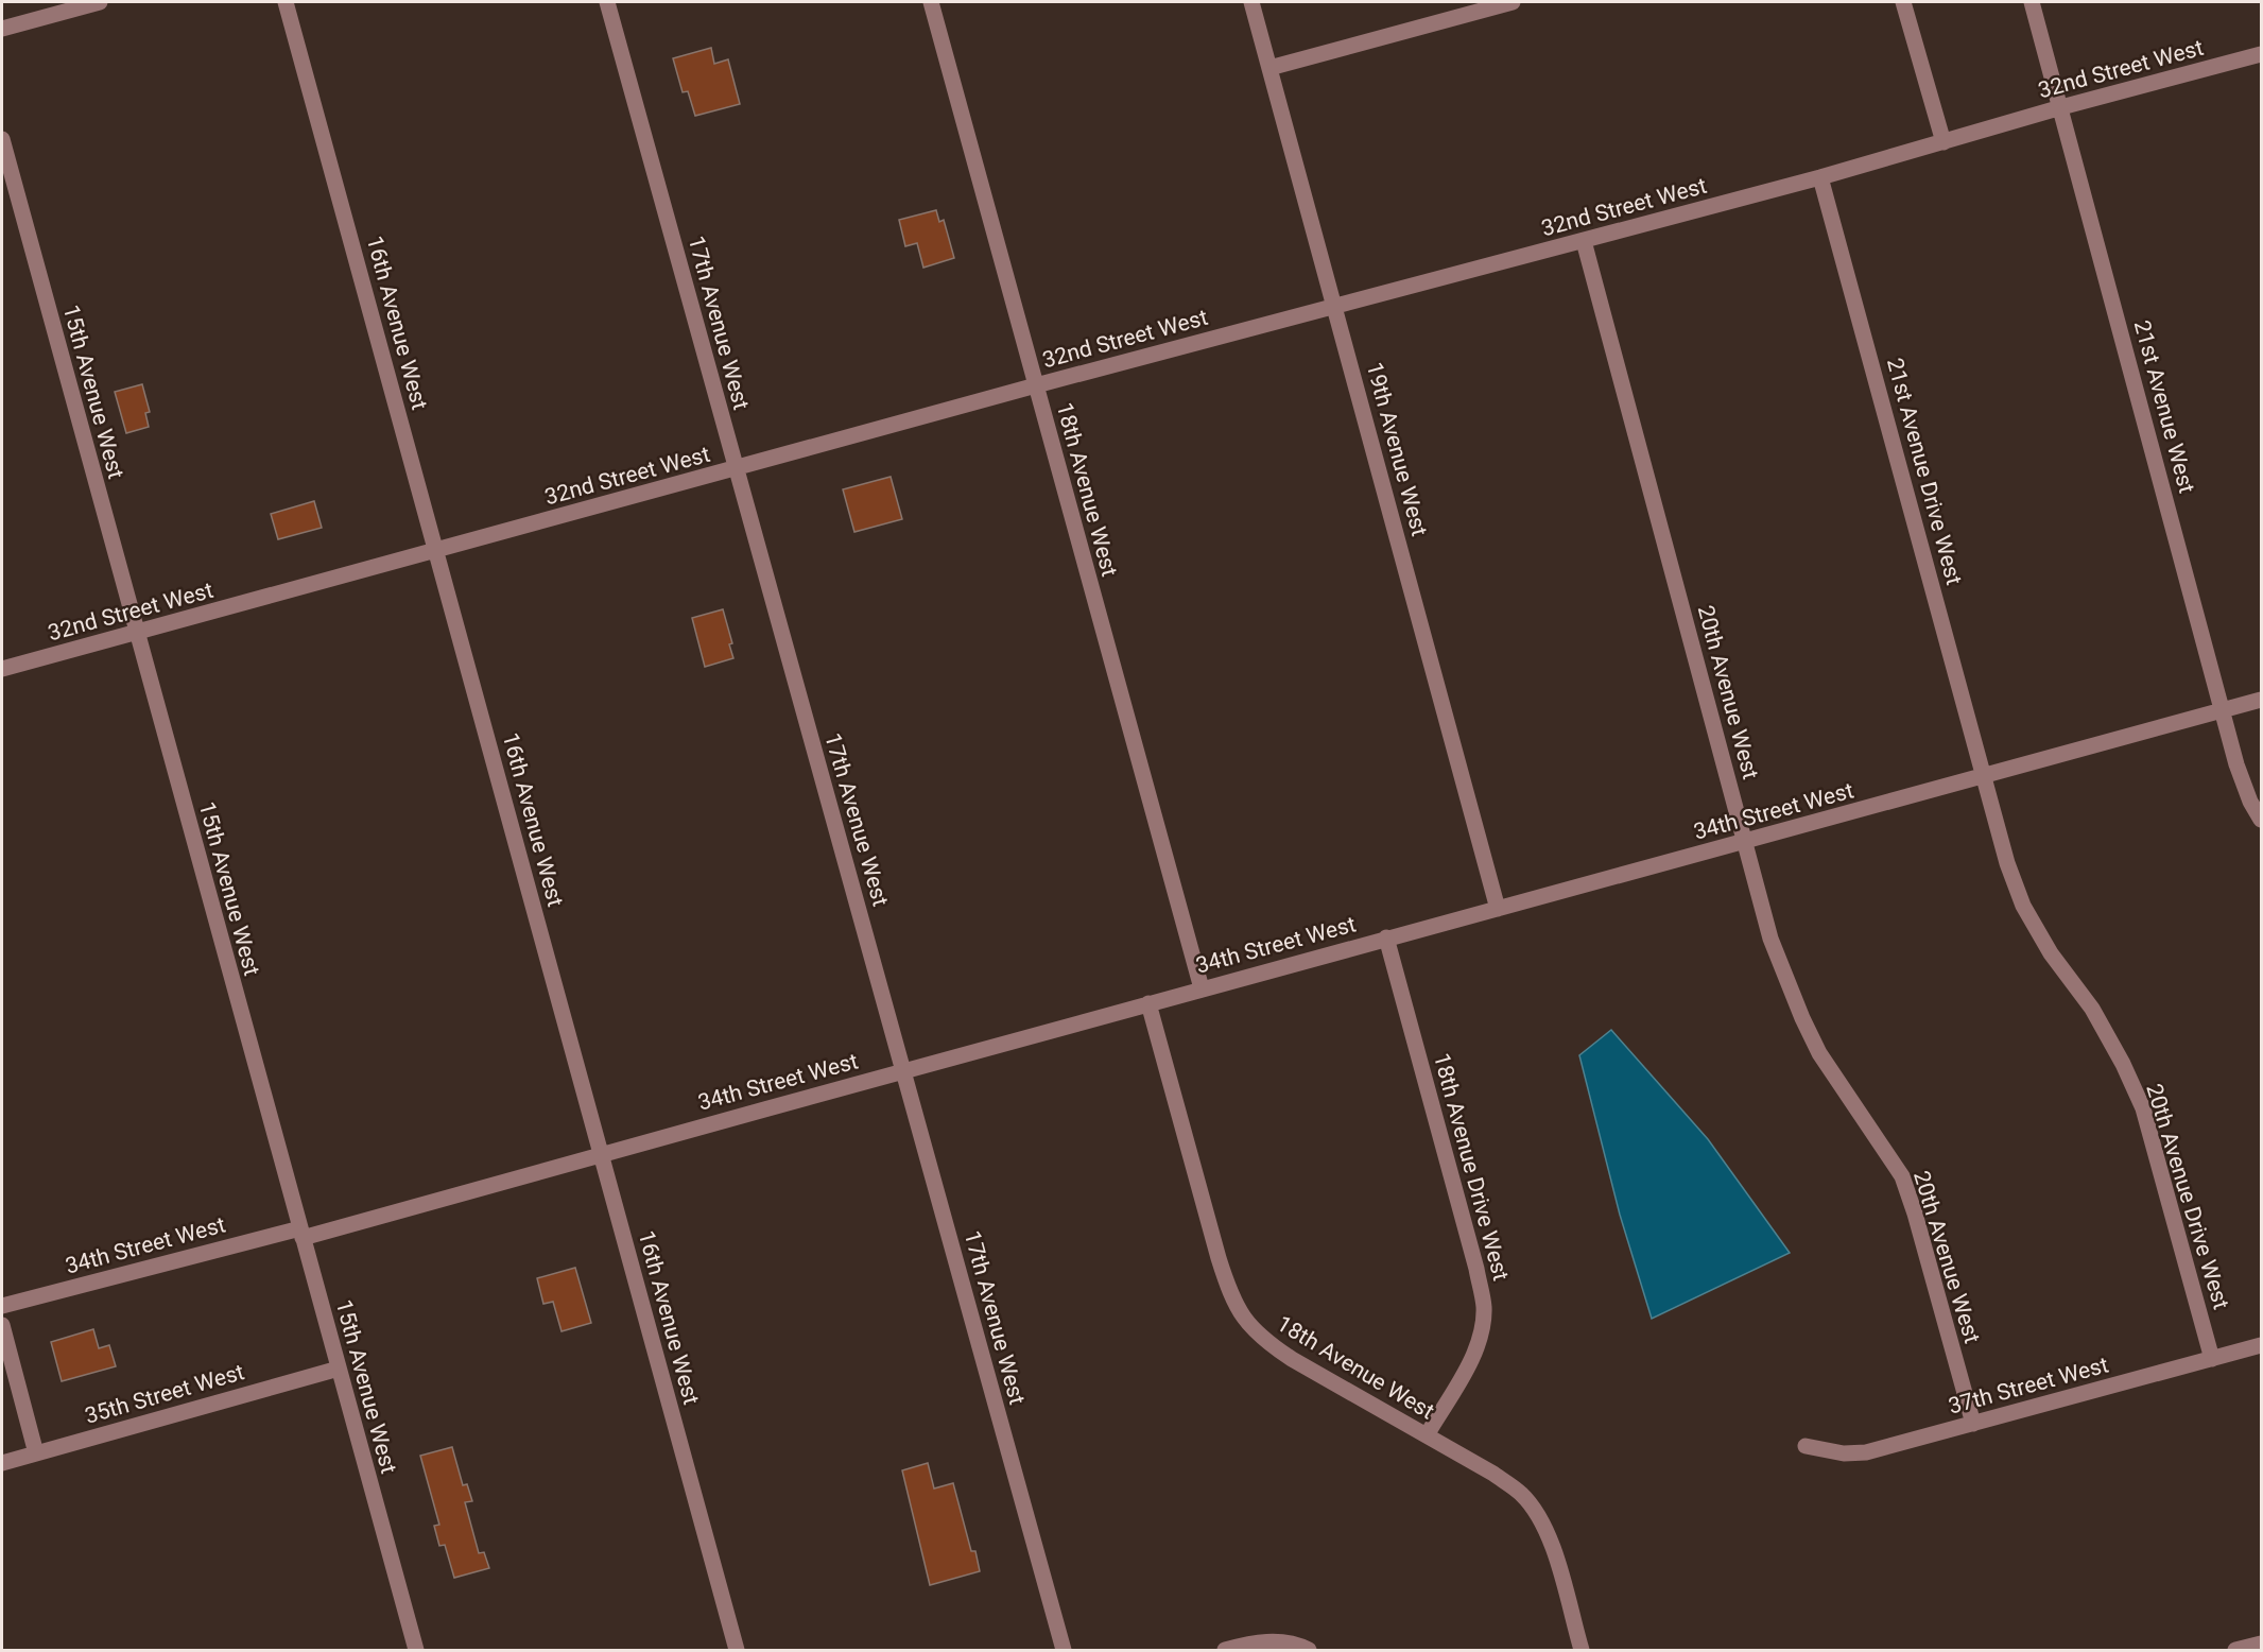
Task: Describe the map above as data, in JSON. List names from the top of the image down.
{
  "streets": {
    "street": [
      "32nd Street West",
      "16th Avenue West",
      "17th Avenue West",
      "15th Avenue West",
      "21st Avenue West",
      "19th Avenue West",
      "21st Avenue Drive West",
      "18th Avenue West",
      "20th Avenue West",
      "34th Street West",
      "18th Avenue Drive West",
      "20th Avenue Drive West",
      "37th Street West",
      "35th Street West"
    ]
  },
  "crossings": [
    ["32nd Street West", "16th Avenue West"],
    ["32nd Street West", "17th Avenue West"],
    ["32nd Street West", "15th Avenue West"],
    ["32nd Street West", "21st Avenue West"],
    ["32nd Street West", "19th Avenue West"],
    ["32nd Street West", "21st Avenue Drive West"],
    ["32nd Street West", "18th Avenue West"],
    ["32nd Street West", "20th Avenue West"],
    ["16th Avenue West", "34th Street West"],
    ["17th Avenue West", "34th Street West"],
    ["15th Avenue West", "34th Street West"],
    ["15th Avenue West", "35th Street West"],
    ["21st Avenue West", "34th Street West"],
    ["19th Avenue West", "34th Street West"],
    ["21st Avenue Drive West", "34th Street West"],
    ["21st Avenue Drive West", "20th Avenue Drive West"],
    ["18th Avenue West", "34th Street West"],
    ["18th Avenue West", "18th Avenue Drive West"],
    ["20th Avenue West", "34th Street West"],
    ["20th Avenue West", "37th Street West"],
    ["34th Street West", "18th Avenue Drive West"],
    ["34th Street West", "20th Avenue Drive West"],
    ["20th Avenue Drive West", "37th Street West"]
  ]
}
